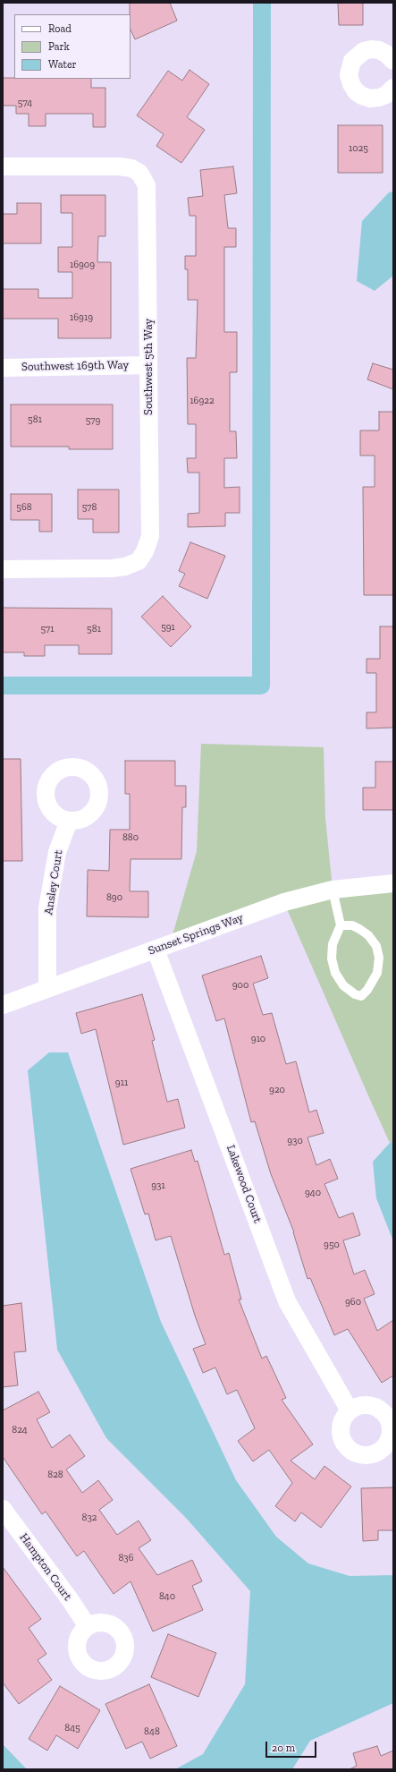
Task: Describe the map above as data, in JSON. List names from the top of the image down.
{
  "streets": {
    "street": [
      "Southwest 169th Way",
      "Southwest 5th Way",
      "Ansley Court",
      "Sunset Springs Way",
      "Lakewood Court",
      "Hampton Court"
    ]
  },
  "crossings": [
    ["Southwest 169th Way", "Southwest 5th Way"],
    ["Ansley Court", "Sunset Springs Way"],
    ["Sunset Springs Way", "Lakewood Court"]
  ],
  "house_numbers": [
    "574",
    "1025",
    "16909",
    "16919",
    "16922",
    "581",
    "579",
    "568",
    "578",
    "591",
    "571",
    "581",
    "880",
    "890",
    "900",
    "910",
    "911",
    "920",
    "930",
    "931",
    "940",
    "950",
    "960",
    "824",
    "828",
    "832",
    "836",
    "840",
    "845",
    "848"
  ],
  "legend": ["Road", "Park", "Water"],
  "scale_bar": "20 m"
}
